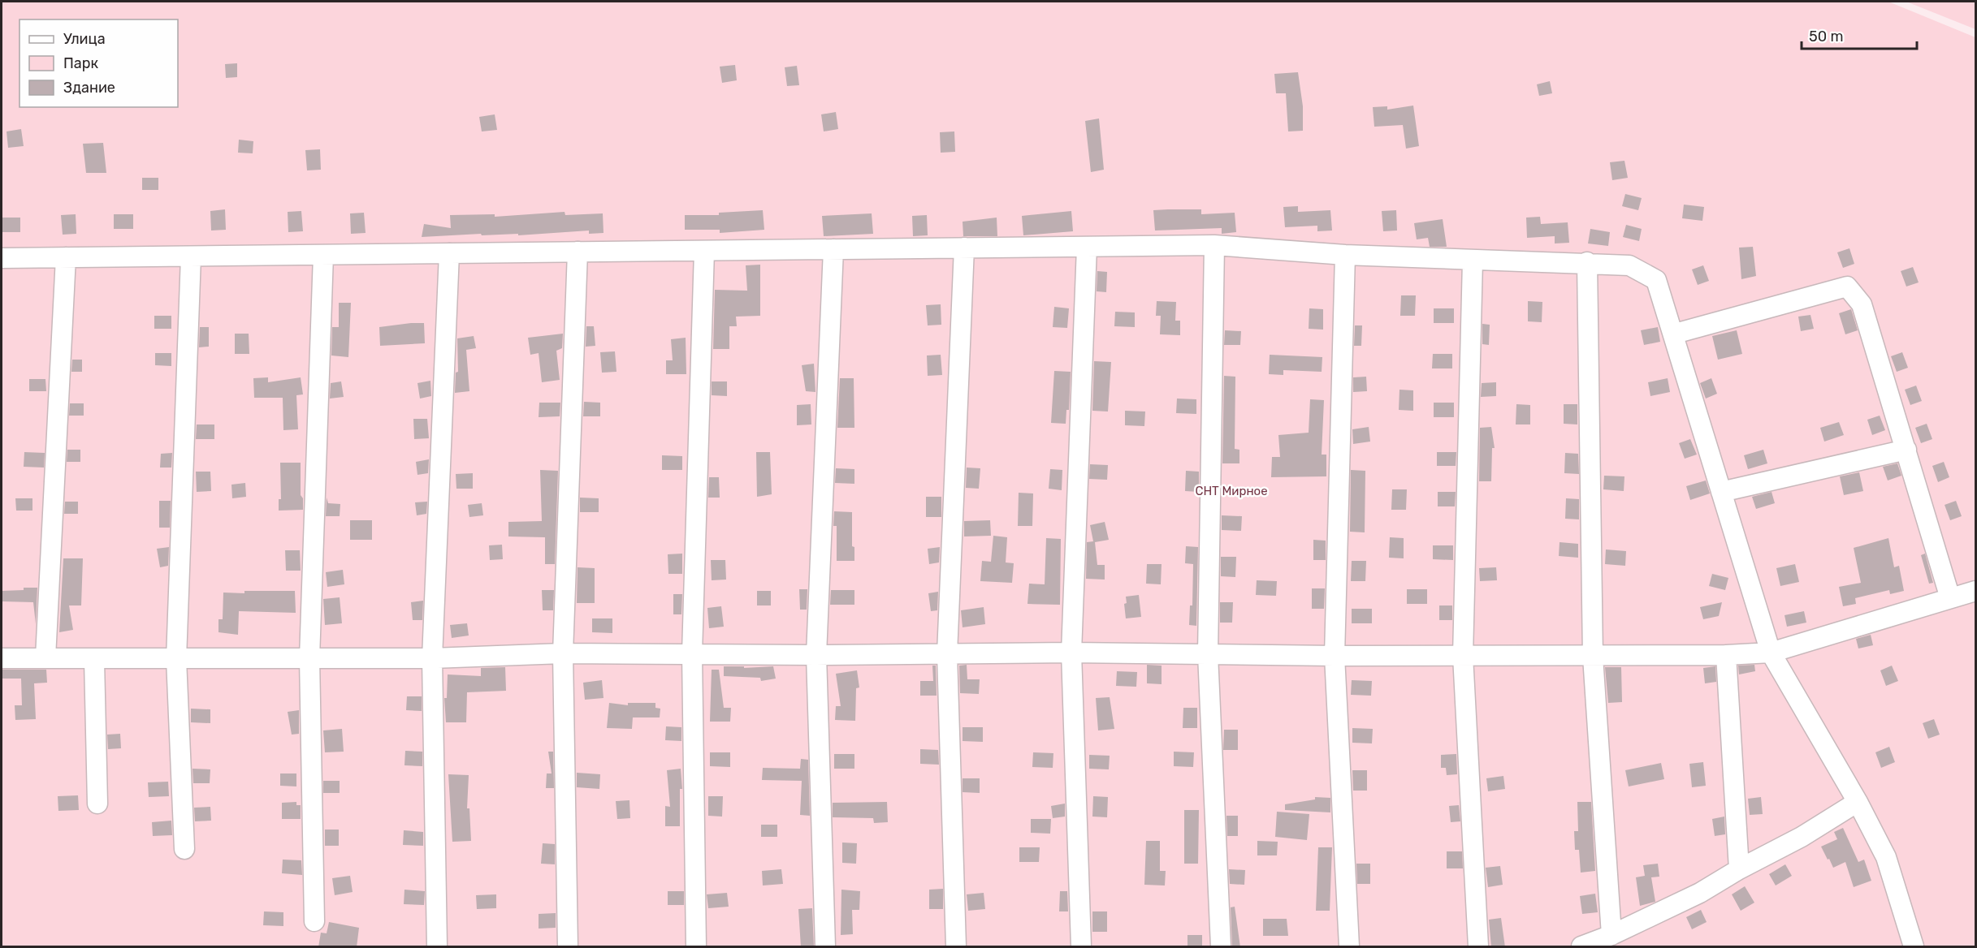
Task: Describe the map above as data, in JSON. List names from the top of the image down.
{
  "parks": ["СНТ Мирное"],
  "legend": ["Улица", "Парк", "Здание"],
  "scale_bar": "50 m"
}
